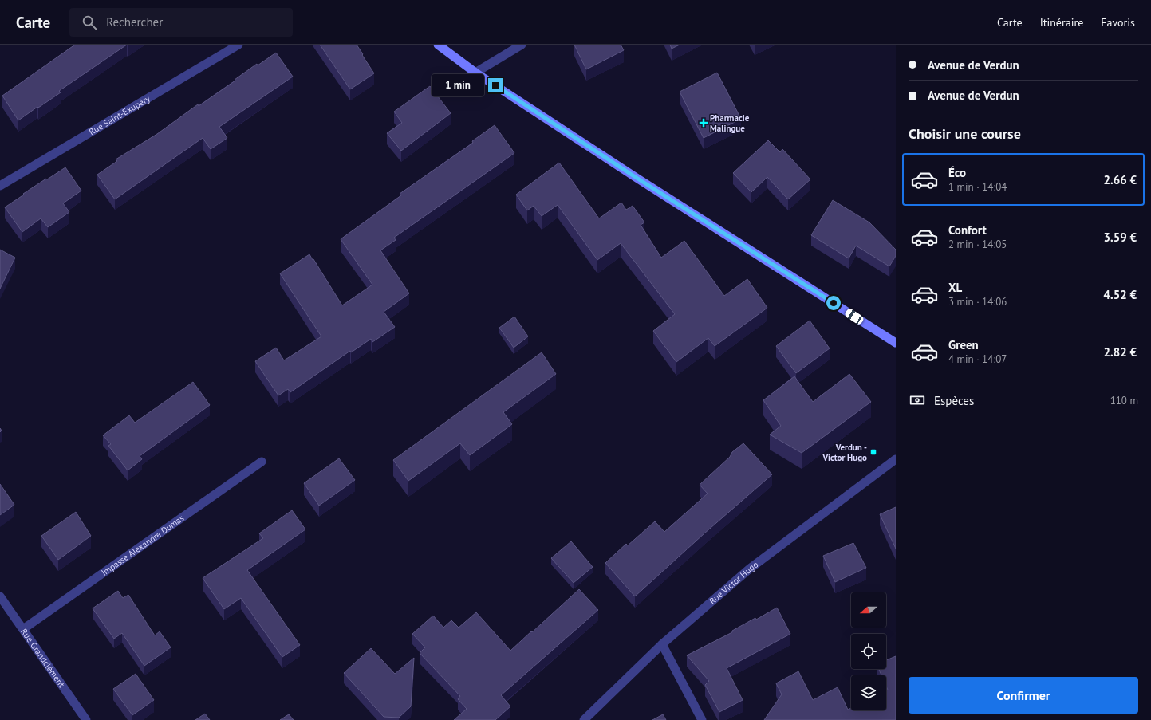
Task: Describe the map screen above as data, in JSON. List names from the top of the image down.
{
  "streets": {
    "street": [
      "Rue Saint-Exupéry",
      "Impasse Alexandre Dumas",
      "Rue Victor Hugo",
      "Rue Grandclément"
    ]
  },
  "crossings": [
    ["Impasse Alexandre Dumas", "Rue Grandclément"]
  ],
  "places": {
    "health": ["Pharmacie Malingue"],
    "transit": ["Verdun - Victor Hugo"]
  },
  "north": "left",
  "page": {
    "header": "Carte",
    "search": "Rechercher",
    "nav": ["Carte", "Itinéraire", "Favoris"],
    "banner": ["Avenue de Verdun", "Avenue de Verdun"],
    "bubble": "1 min",
    "heading": "Choisir une course",
    "list": [
      {
        "name": "Éco",
        "note": "1 min · 14:04",
        "value": "2.66 €"
      },
      {
        "name": "Confort",
        "note": "2 min · 14:05",
        "value": "3.59 €"
      },
      {
        "name": "XL",
        "note": "3 min · 14:06",
        "value": "4.52 €"
      },
      {
        "name": "Green",
        "note": "4 min · 14:07",
        "value": "2.82 €"
      }
    ],
    "pay": ["Espèces", "110 m"],
    "buttons": "Confirmer"
  }
}
